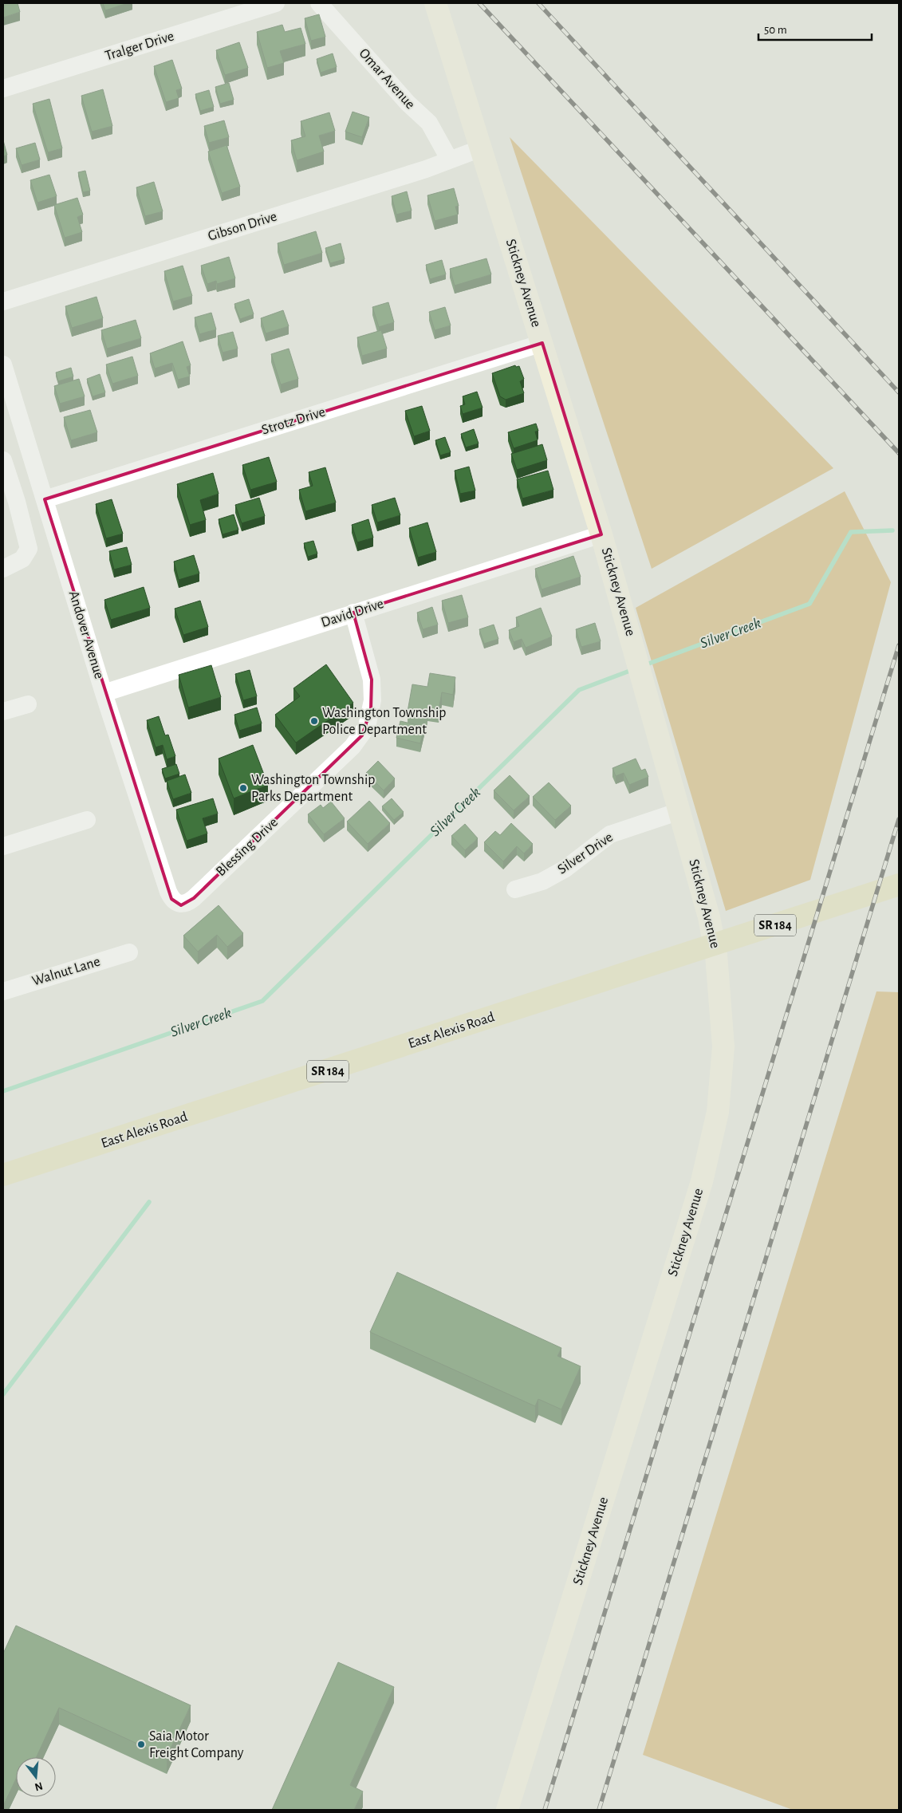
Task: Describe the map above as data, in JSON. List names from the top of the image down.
{
  "streets": {
    "main road": ["SR 184", "East Alexis Road"],
    "street": [
      "Tralger Drive",
      "Omar Avenue",
      "Gibson Drive",
      "Stickney Avenue",
      "Strotz Drive",
      "David Drive",
      "Andover Avenue",
      "Blessing Drive",
      "Silver Drive",
      "Walnut Lane"
    ]
  },
  "crossings": [
    ["Omar Avenue", "Gibson Drive"],
    ["Gibson Drive", "Stickney Avenue"],
    ["Stickney Avenue", "Strotz Drive"],
    ["Stickney Avenue", "David Drive"],
    ["Stickney Avenue", "Silver Drive"],
    ["Strotz Drive", "Andover Avenue"],
    ["David Drive", "Andover Avenue"],
    ["David Drive", "Blessing Drive"],
    ["Andover Avenue", "Blessing Drive"]
  ],
  "water": ["Silver Creek"],
  "places": ["Washington Township Police Department", "Washington Township Parks Department", "Saia Motor Freight Company"],
  "scale_bar": "50 m",
  "north": "bottom"
}
